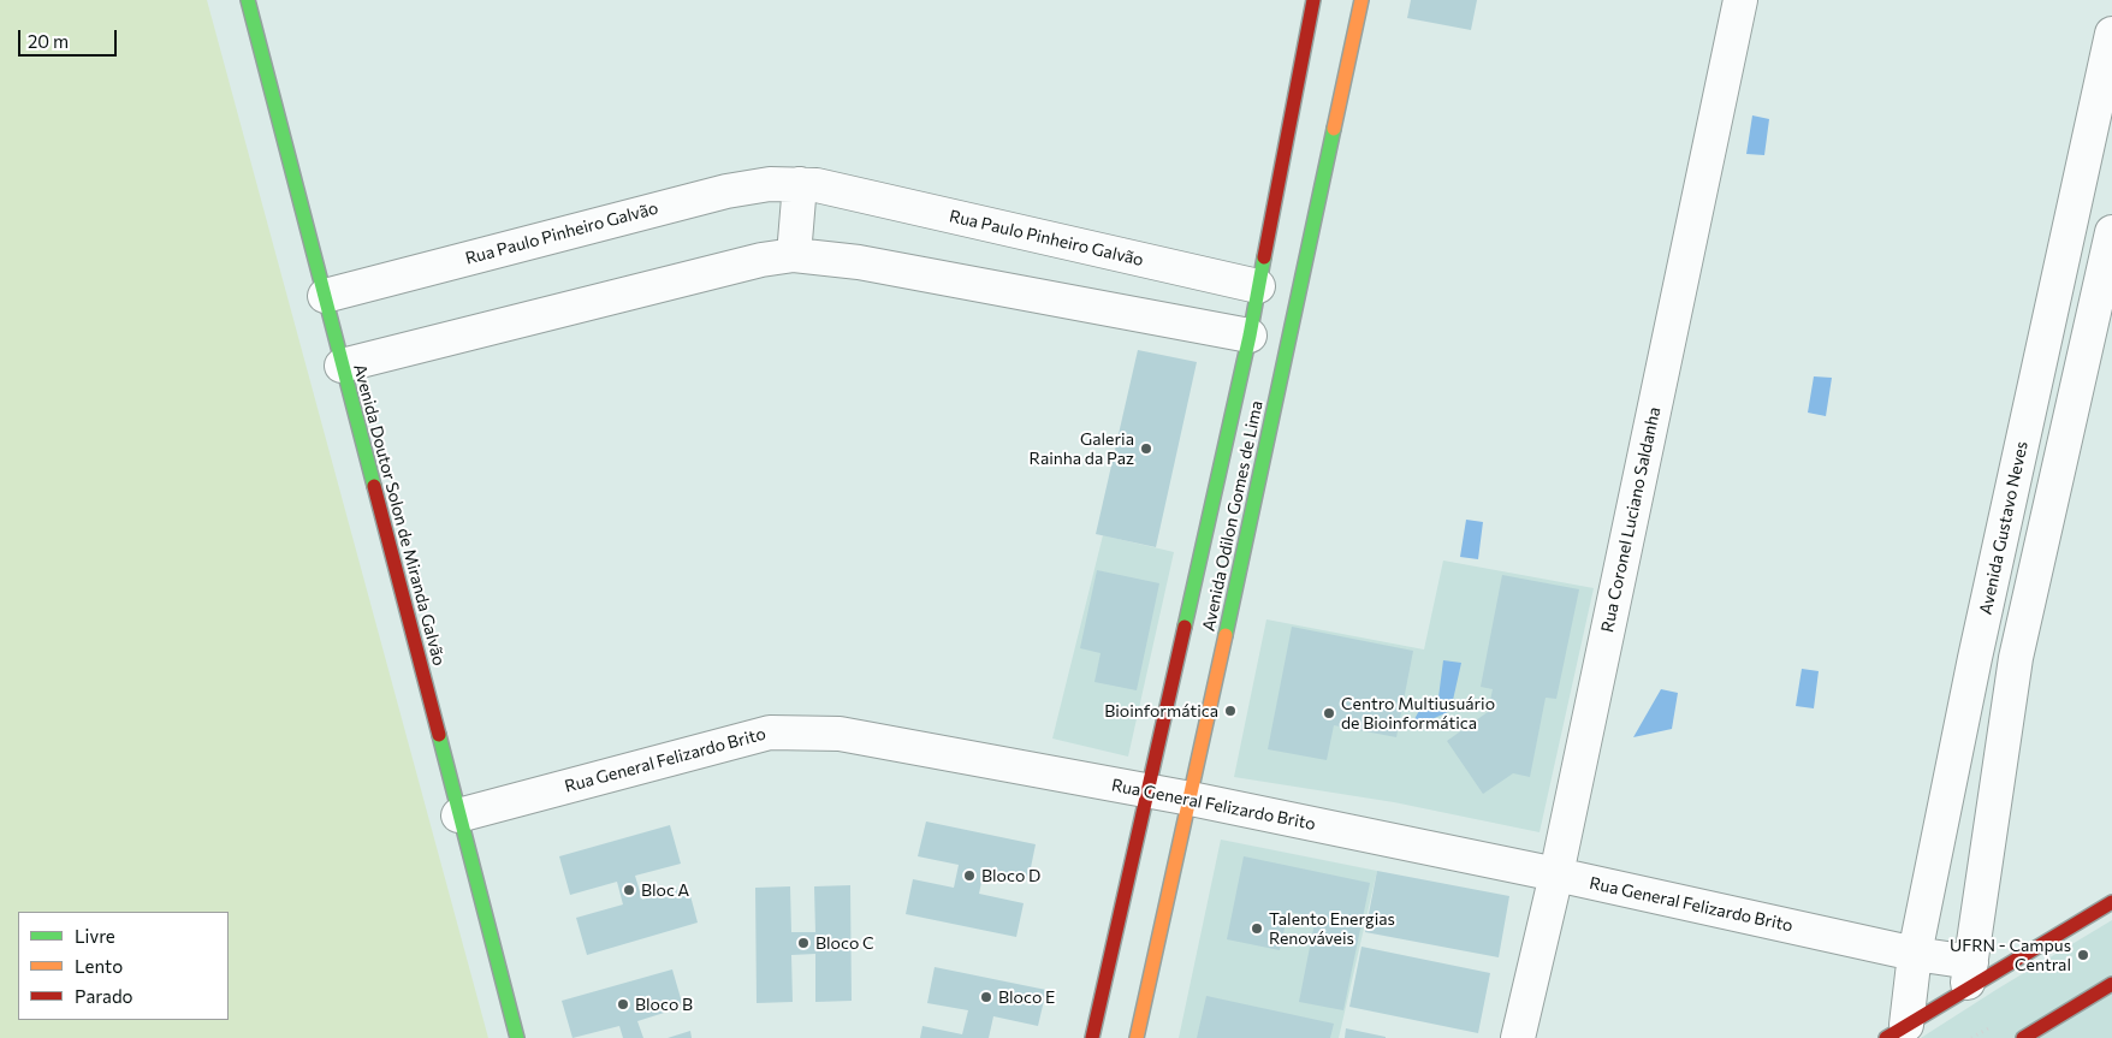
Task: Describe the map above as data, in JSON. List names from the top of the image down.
{
  "streets": {
    "main road": ["Avenida Doutor Solon de Miranda Galvão", "Avenida Odilon Gomes de Lima"],
    "street": [
      "Rua Paulo Pinheiro Galvão",
      "Rua Coronel Luciano Saldanha",
      "Avenida Gustavo Neves",
      "Rua General Felizardo Brito"
    ]
  },
  "crossings": [
    ["Rua Paulo Pinheiro Galvão", "Avenida Doutor Solon de Miranda Galvão"],
    ["Rua Paulo Pinheiro Galvão", "Avenida Odilon Gomes de Lima"],
    ["Avenida Doutor Solon de Miranda Galvão", "Rua General Felizardo Brito"],
    ["Avenida Odilon Gomes de Lima", "Rua General Felizardo Brito"],
    ["Rua Coronel Luciano Saldanha", "Rua General Felizardo Brito"],
    ["Avenida Gustavo Neves", "Rua General Felizardo Brito"]
  ],
  "places": [
    "Galeria Rainha da Paz",
    "Bioinformática",
    "Centro Multiusuário de Bioinformática",
    "Bloco D",
    "Bloc A",
    "Talento Energias Renováveis",
    "Bloco C",
    "UFRN - Campus Central",
    "Bloco E",
    "Bloco B"
  ],
  "legend": ["Livre", "Lento", "Parado"],
  "scale_bar": "20 m"
}
